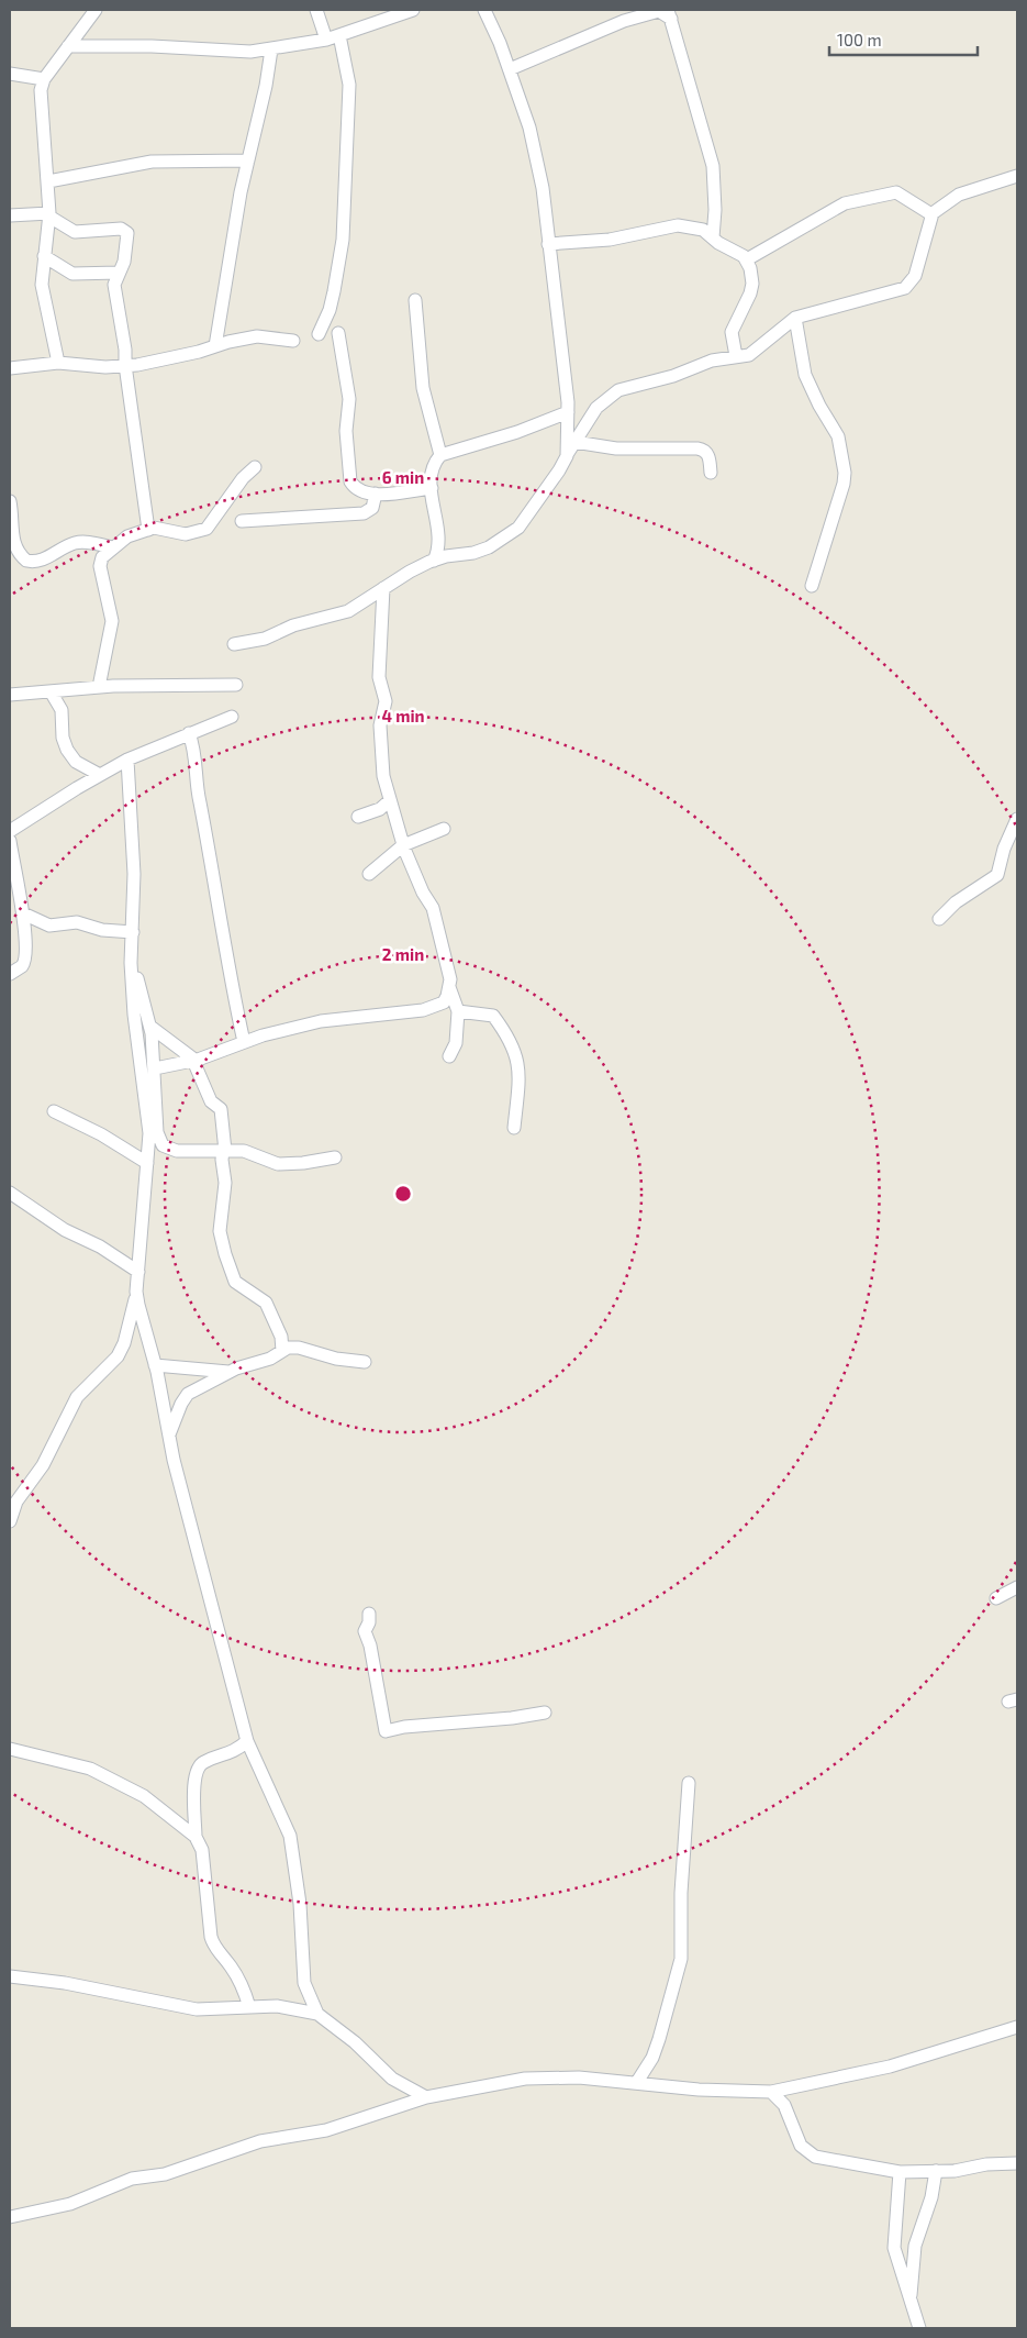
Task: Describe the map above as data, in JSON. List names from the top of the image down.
{
  "scale_bar": "100 m",
  "rings": ["6 min", "4 min", "2 min"]
}
